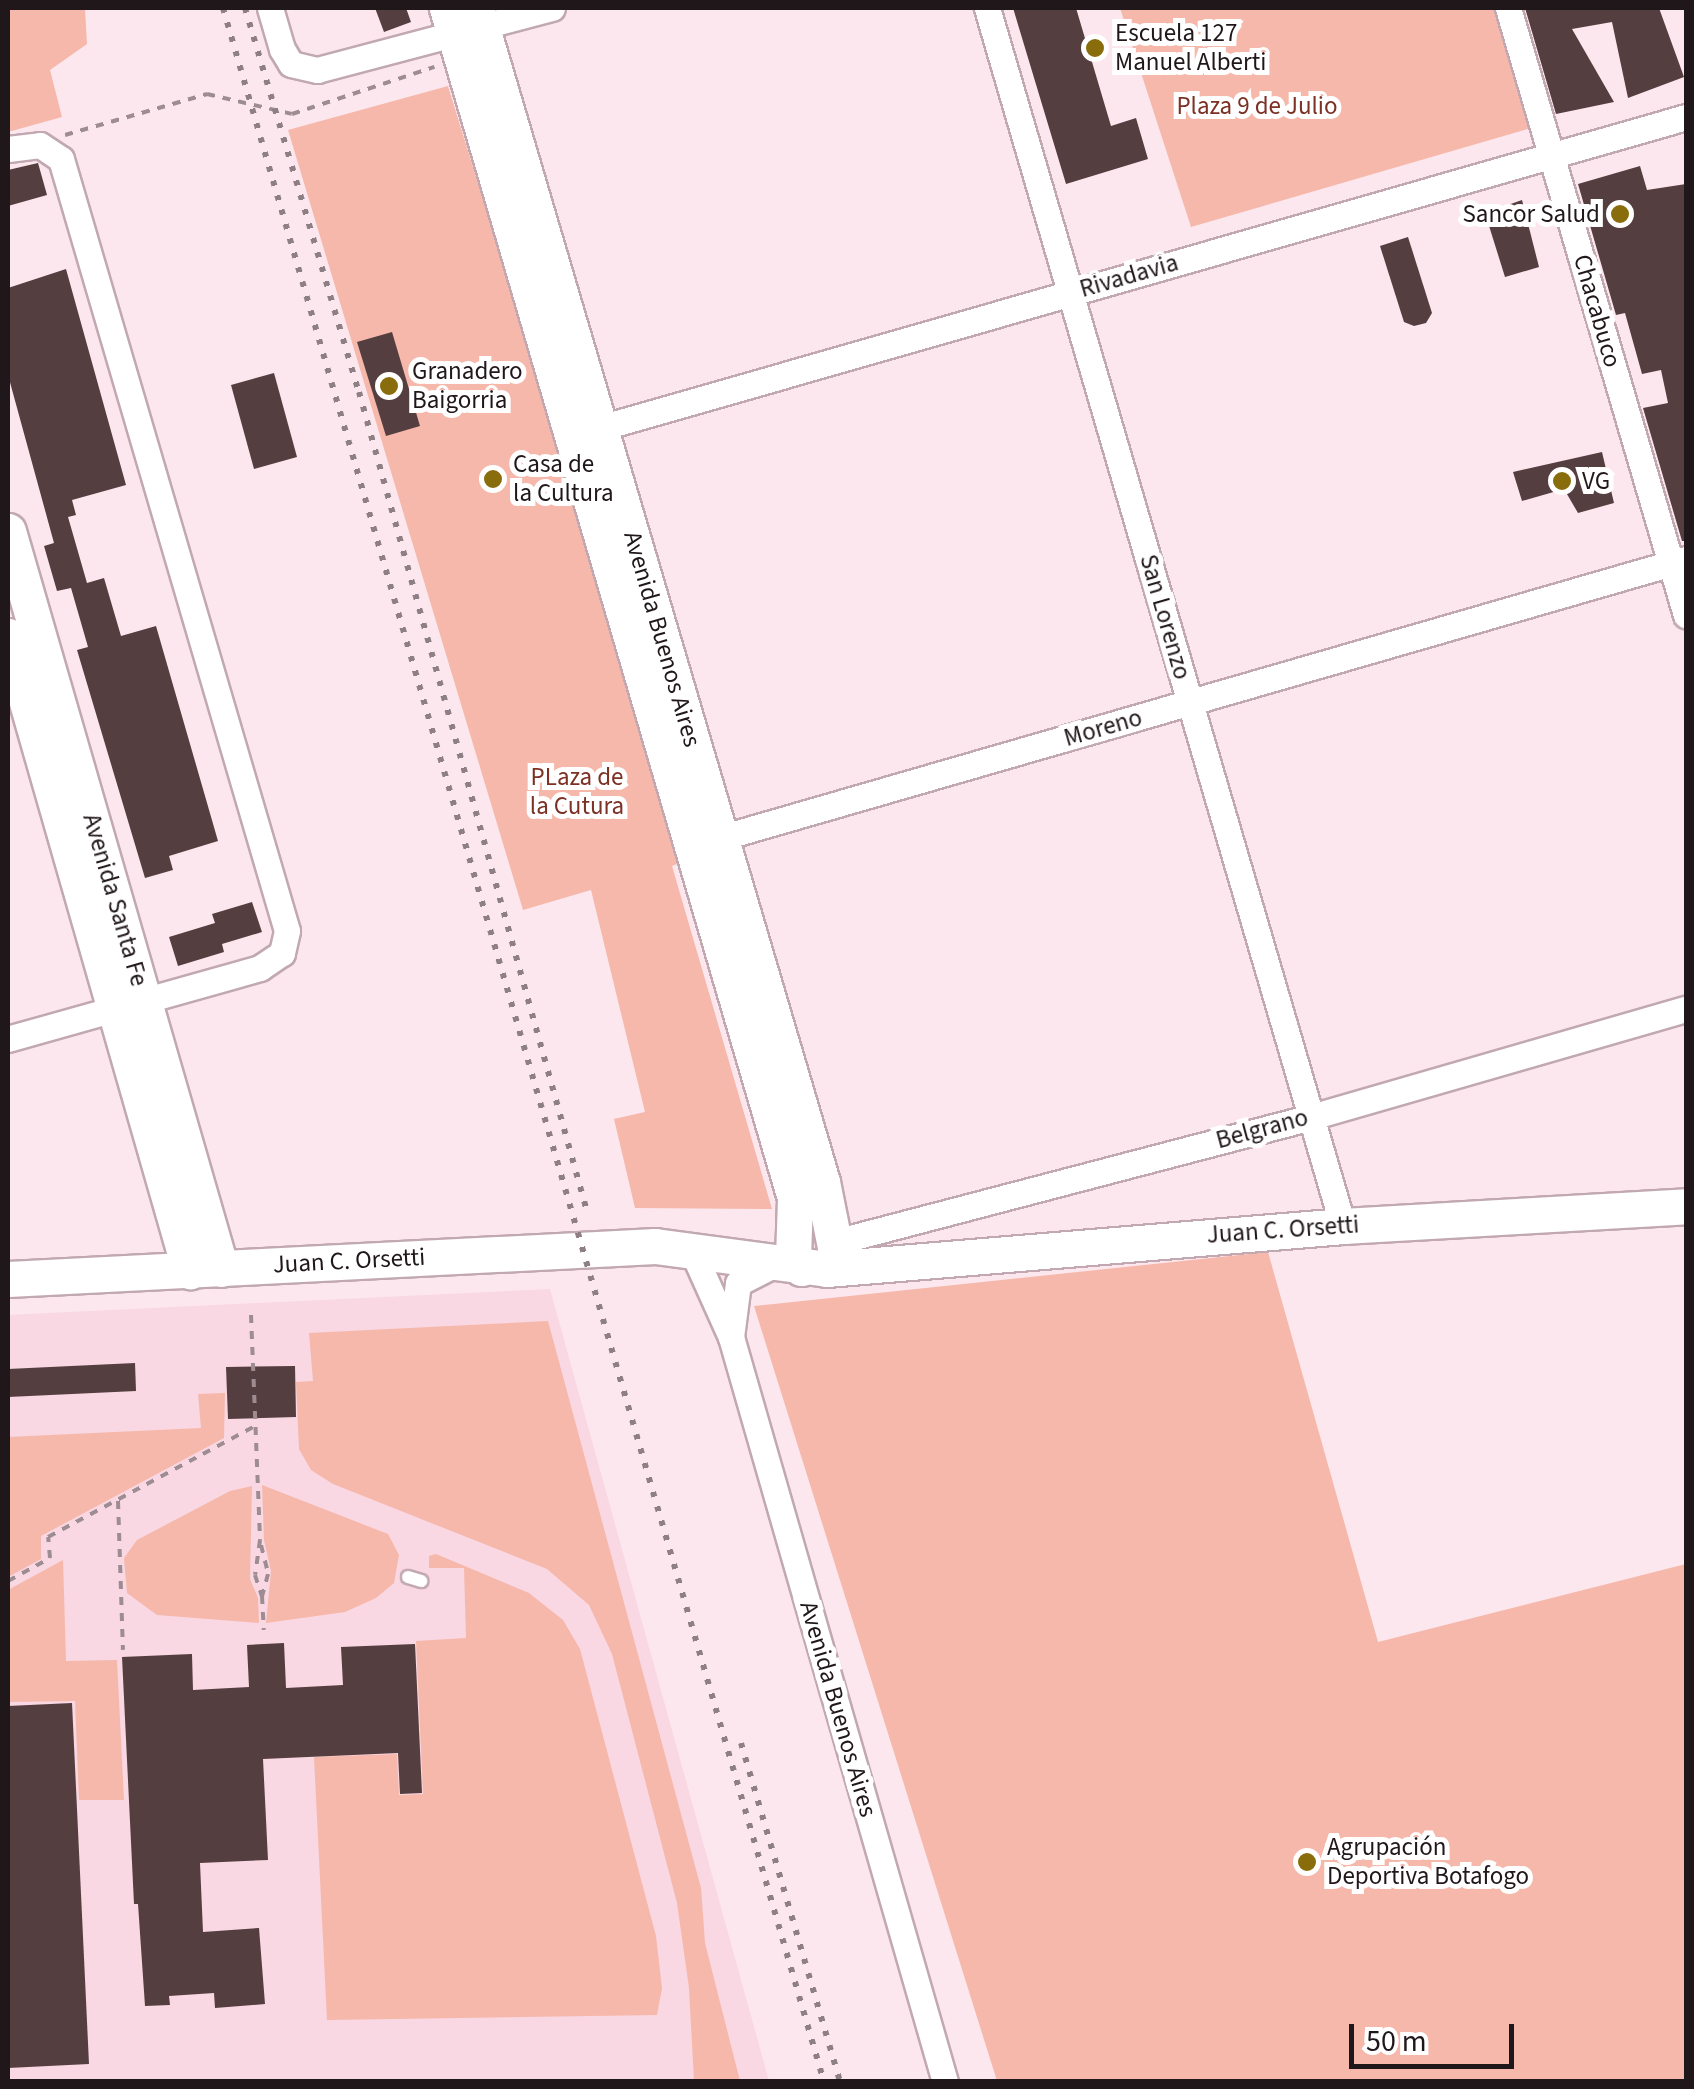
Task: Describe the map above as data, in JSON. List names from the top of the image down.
{
  "streets": {
    "main road": ["Avenida Buenos Aires", "Avenida Santa Fe", "Juan C. Orsetti"],
    "street": [
      "Rivadavia",
      "Chacabuco",
      "San Lorenzo",
      "Moreno",
      "Belgrano"
    ]
  },
  "crossings": [
    ["Rivadavia", "Chacabuco"],
    ["Rivadavia", "San Lorenzo"],
    ["Rivadavia", "Avenida Buenos Aires"],
    ["Chacabuco", "Moreno"],
    ["San Lorenzo", "Moreno"],
    ["San Lorenzo", "Belgrano"],
    ["San Lorenzo", "Juan C. Orsetti"],
    ["Avenida Buenos Aires", "Moreno"],
    ["Avenida Buenos Aires", "Belgrano"],
    ["Avenida Buenos Aires", "Juan C. Orsetti"],
    ["Avenida Santa Fe", "Juan C. Orsetti"],
    ["Belgrano", "Juan C. Orsetti"]
  ],
  "parks": ["Plaza 9 de Julio", "PLaza de la Cutura"],
  "places": [
    "Escuela 127 Manuel Alberti",
    "Sancor Salud",
    "Granadero Baigorria",
    "Casa de la Cultura",
    "VG",
    "Agrupación Deportiva Botafogo"
  ],
  "scale_bar": "50 m"
}
